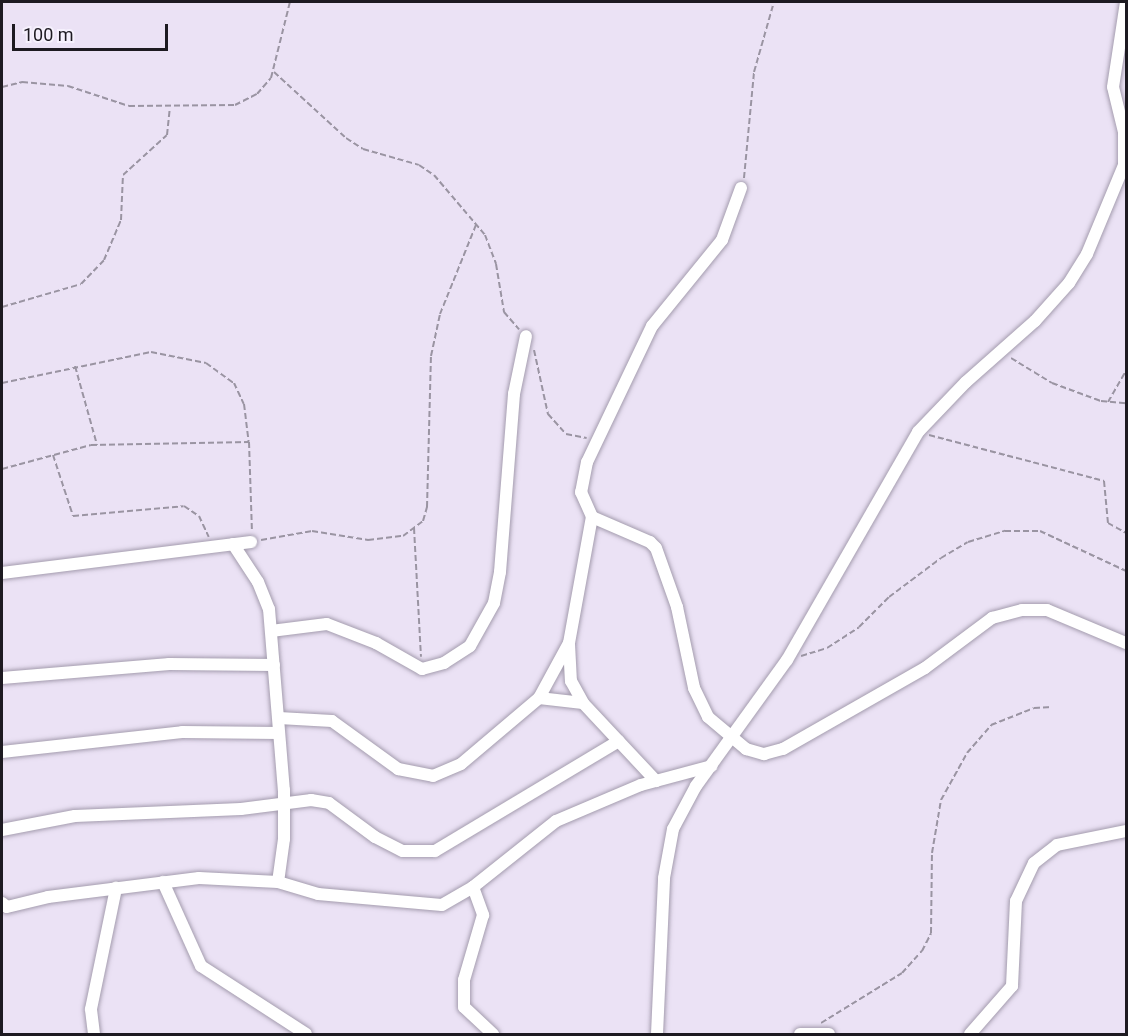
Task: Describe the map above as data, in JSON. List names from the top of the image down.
{
  "scale_bar": "100 m"
}
